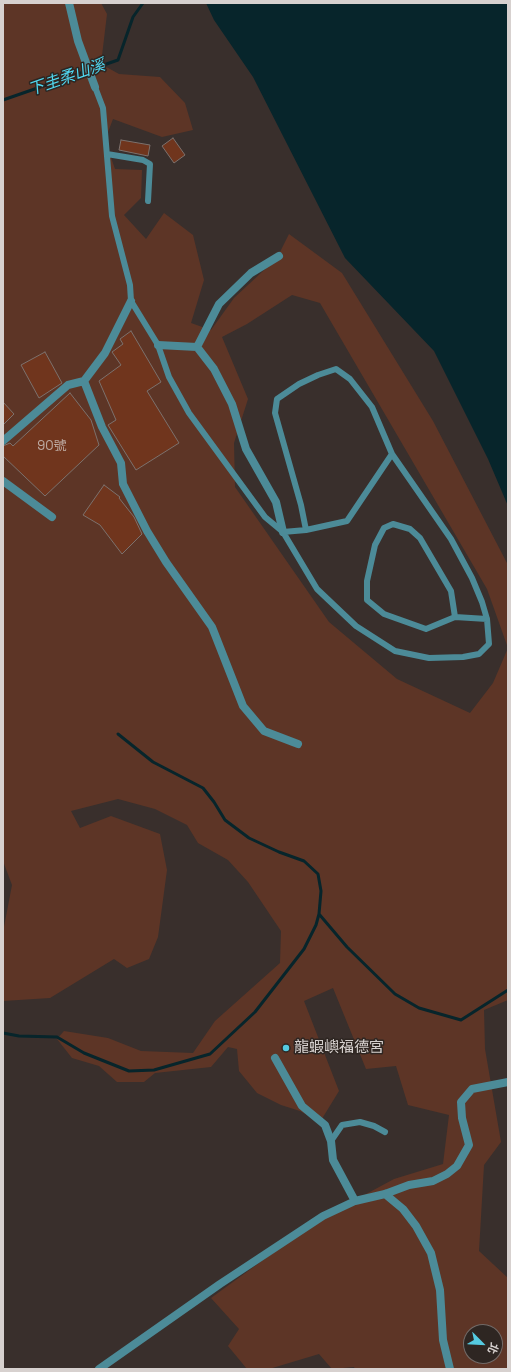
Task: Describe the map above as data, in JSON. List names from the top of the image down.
{
  "water": ["下圭柔山溪"],
  "places": ["龍蝦嶼福德宮"],
  "house_numbers": ["90號"],
  "north": "bottom right"
}
